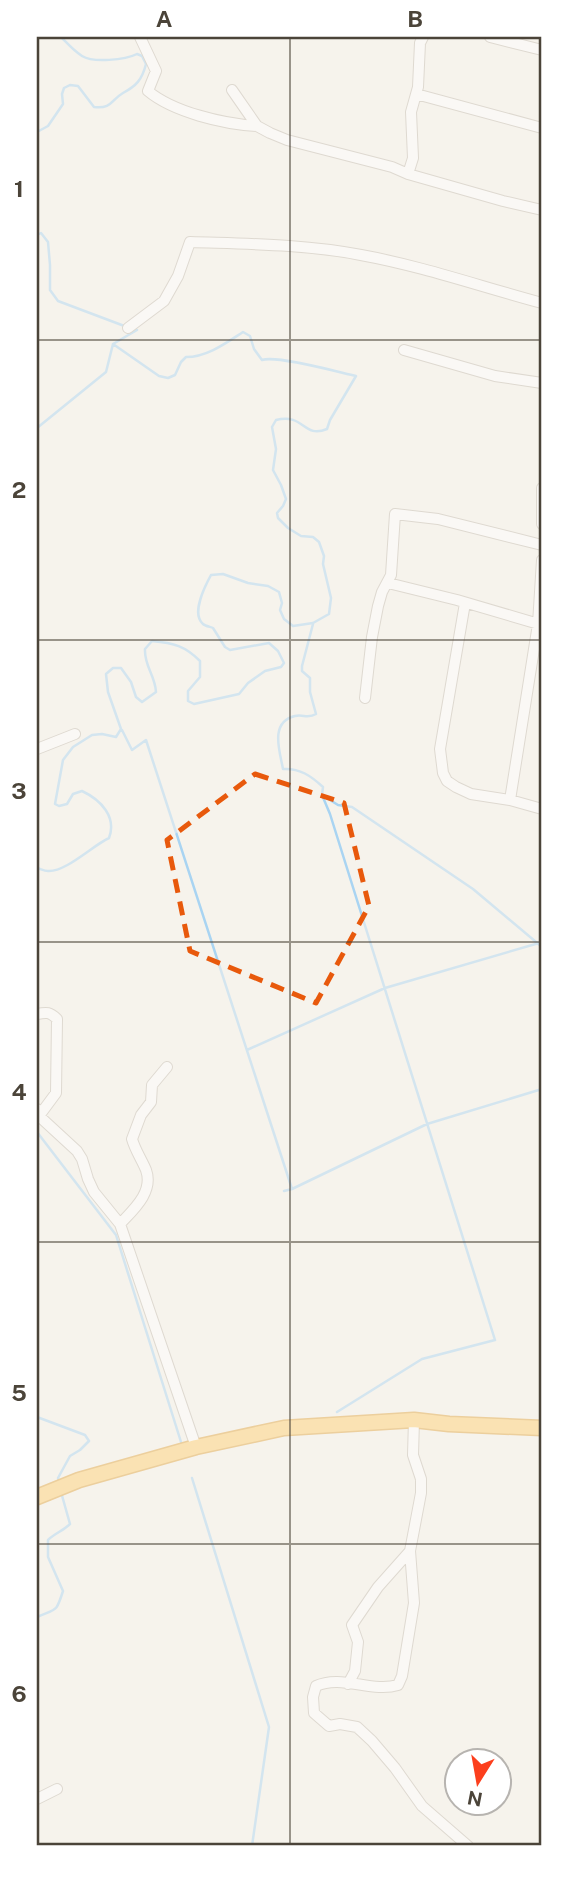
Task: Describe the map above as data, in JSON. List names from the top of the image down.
{
  "north": "bottom",
  "grid": {
    "columns": ["A", "B"],
    "rows": [
      "1",
      "2",
      "3",
      "4",
      "5",
      "6"
    ]
  }
}
